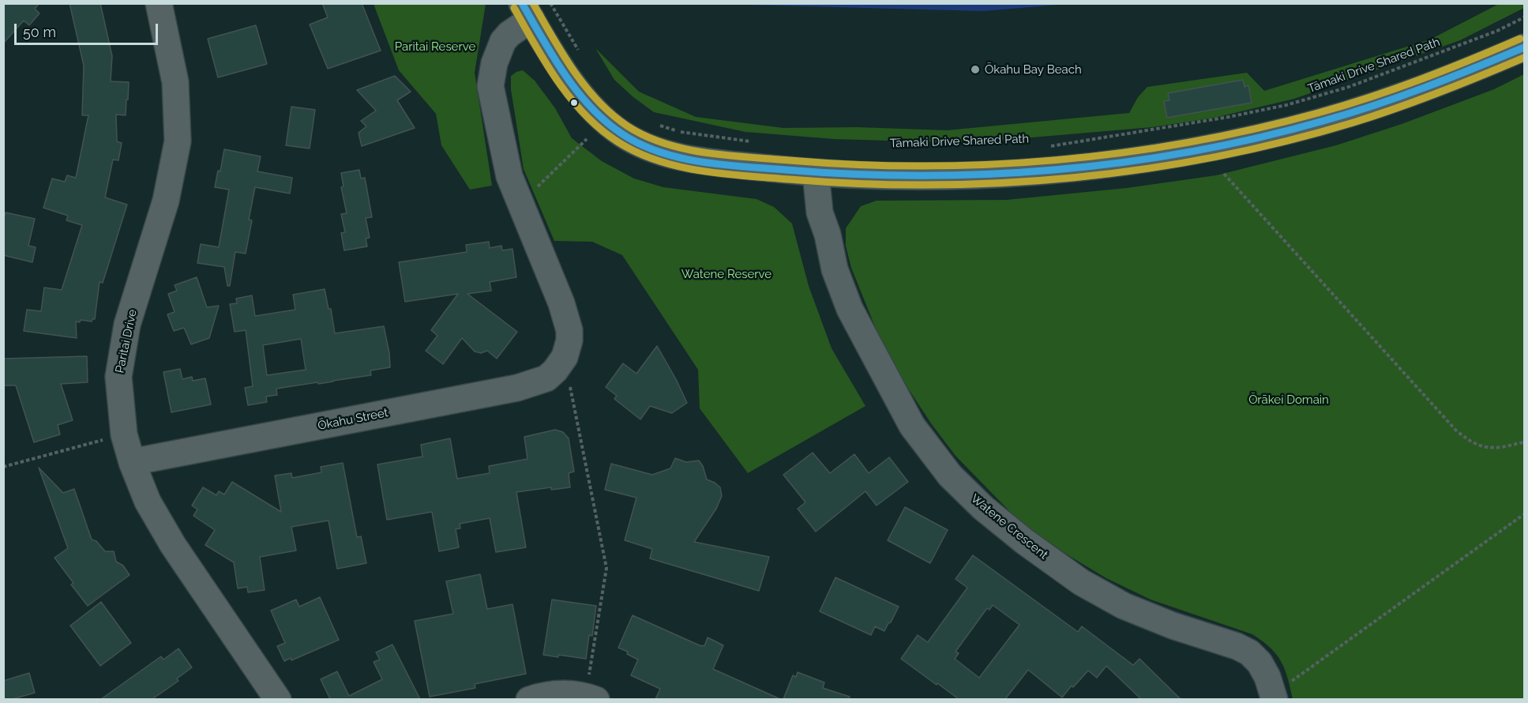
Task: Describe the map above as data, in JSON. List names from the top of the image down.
{
  "streets": {
    "street": ["Paritai Drive", "Ōkahu Street", "Watene Crescent"],
    "path": ["Tāmaki Drive Shared Path"]
  },
  "crossings": [
    ["Paritai Drive", "Ōkahu Street"]
  ],
  "parks": ["Paritai Reserve", "Watene Reserve", "Ōrākei Domain"],
  "places": ["Ōkahu Bay Beach"],
  "scale_bar": "50 m"
}
